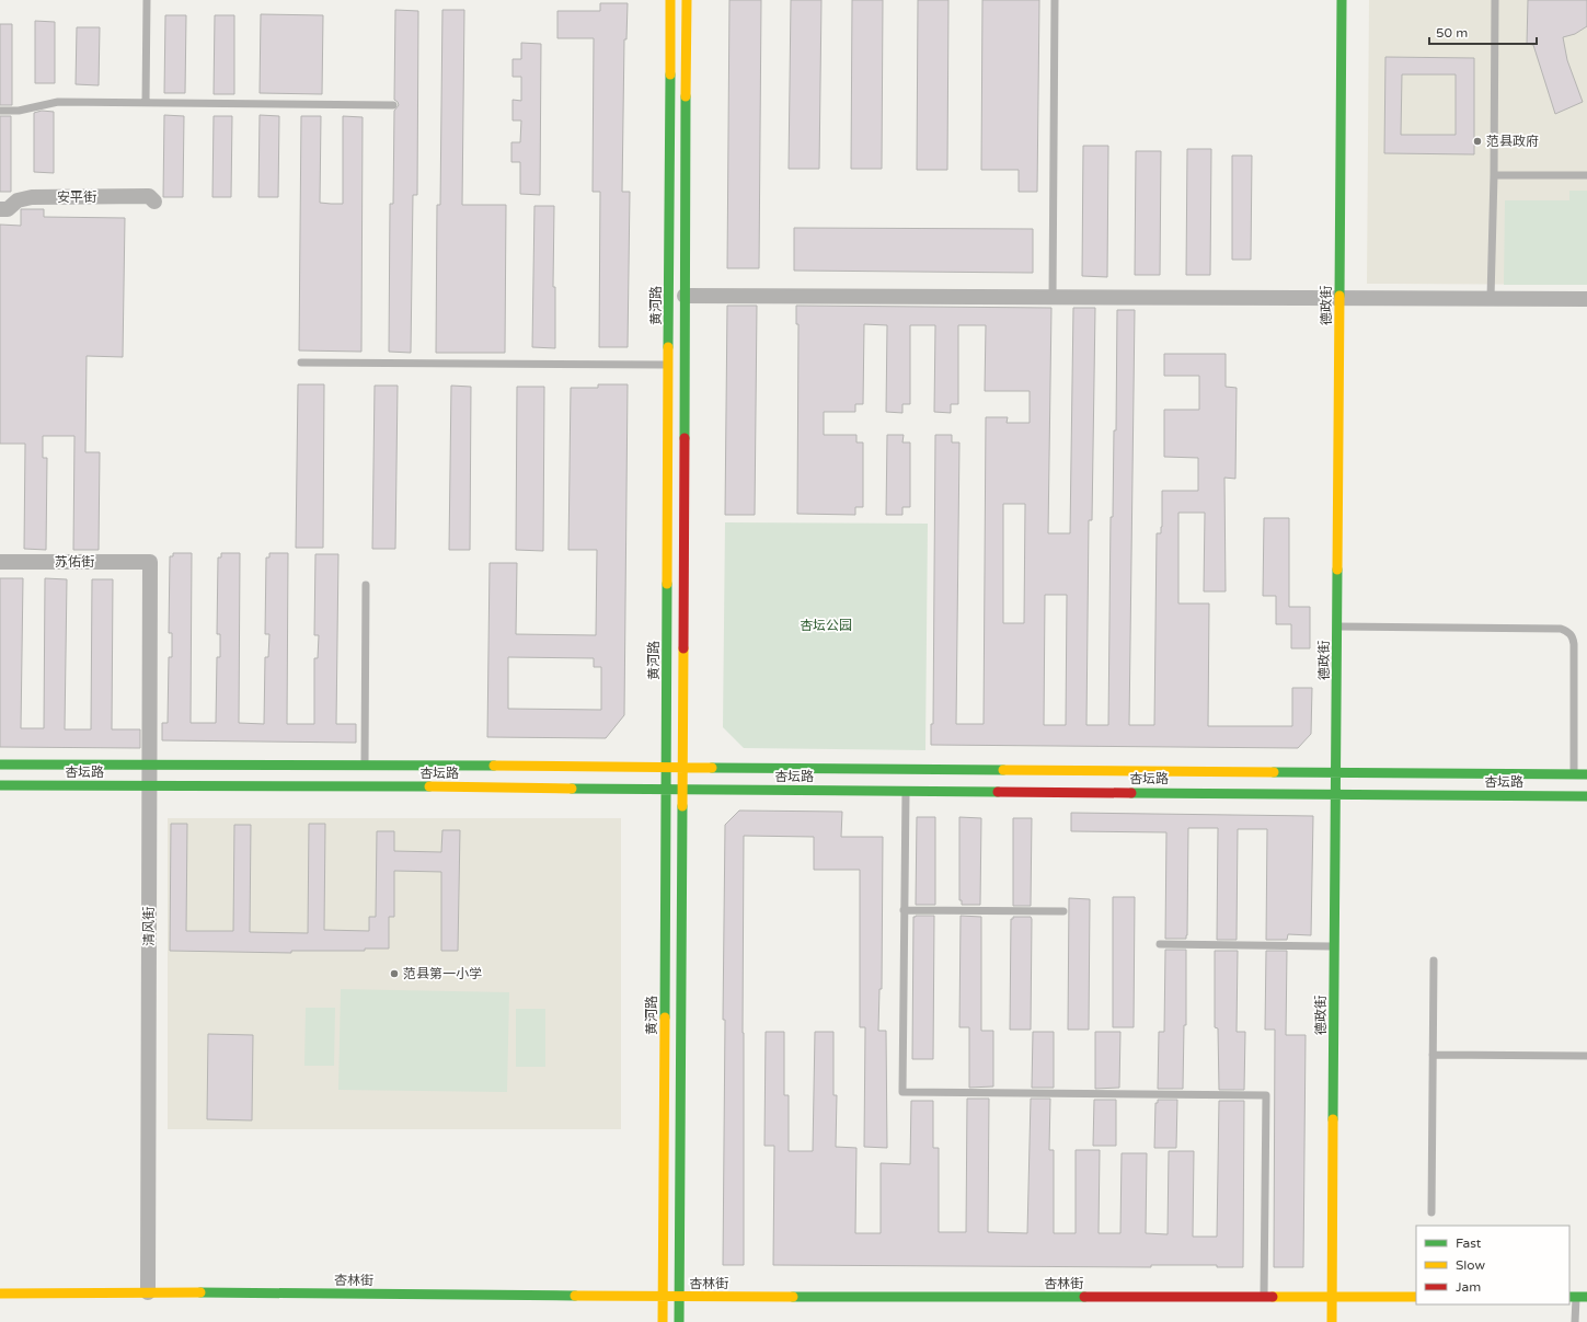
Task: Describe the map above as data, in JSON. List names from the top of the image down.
{
  "streets": {
    "street": [
      "安平街",
      "黄河路",
      "德政街",
      "苏佑街",
      "杏坛路",
      "清风街",
      "杏林街"
    ]
  },
  "crossings": [
    ["黄河路", "杏坛路"],
    ["黄河路", "杏林街"],
    ["德政街", "杏坛路"],
    ["德政街", "杏林街"],
    ["苏佑街", "清风街"],
    ["杏坛路", "清风街"],
    ["清风街", "杏林街"]
  ],
  "parks": ["杏坛公园"],
  "places": ["范县政府", "范县第一小学"],
  "legend": ["Fast", "Slow", "Jam"],
  "scale_bar": "50 m"
}
